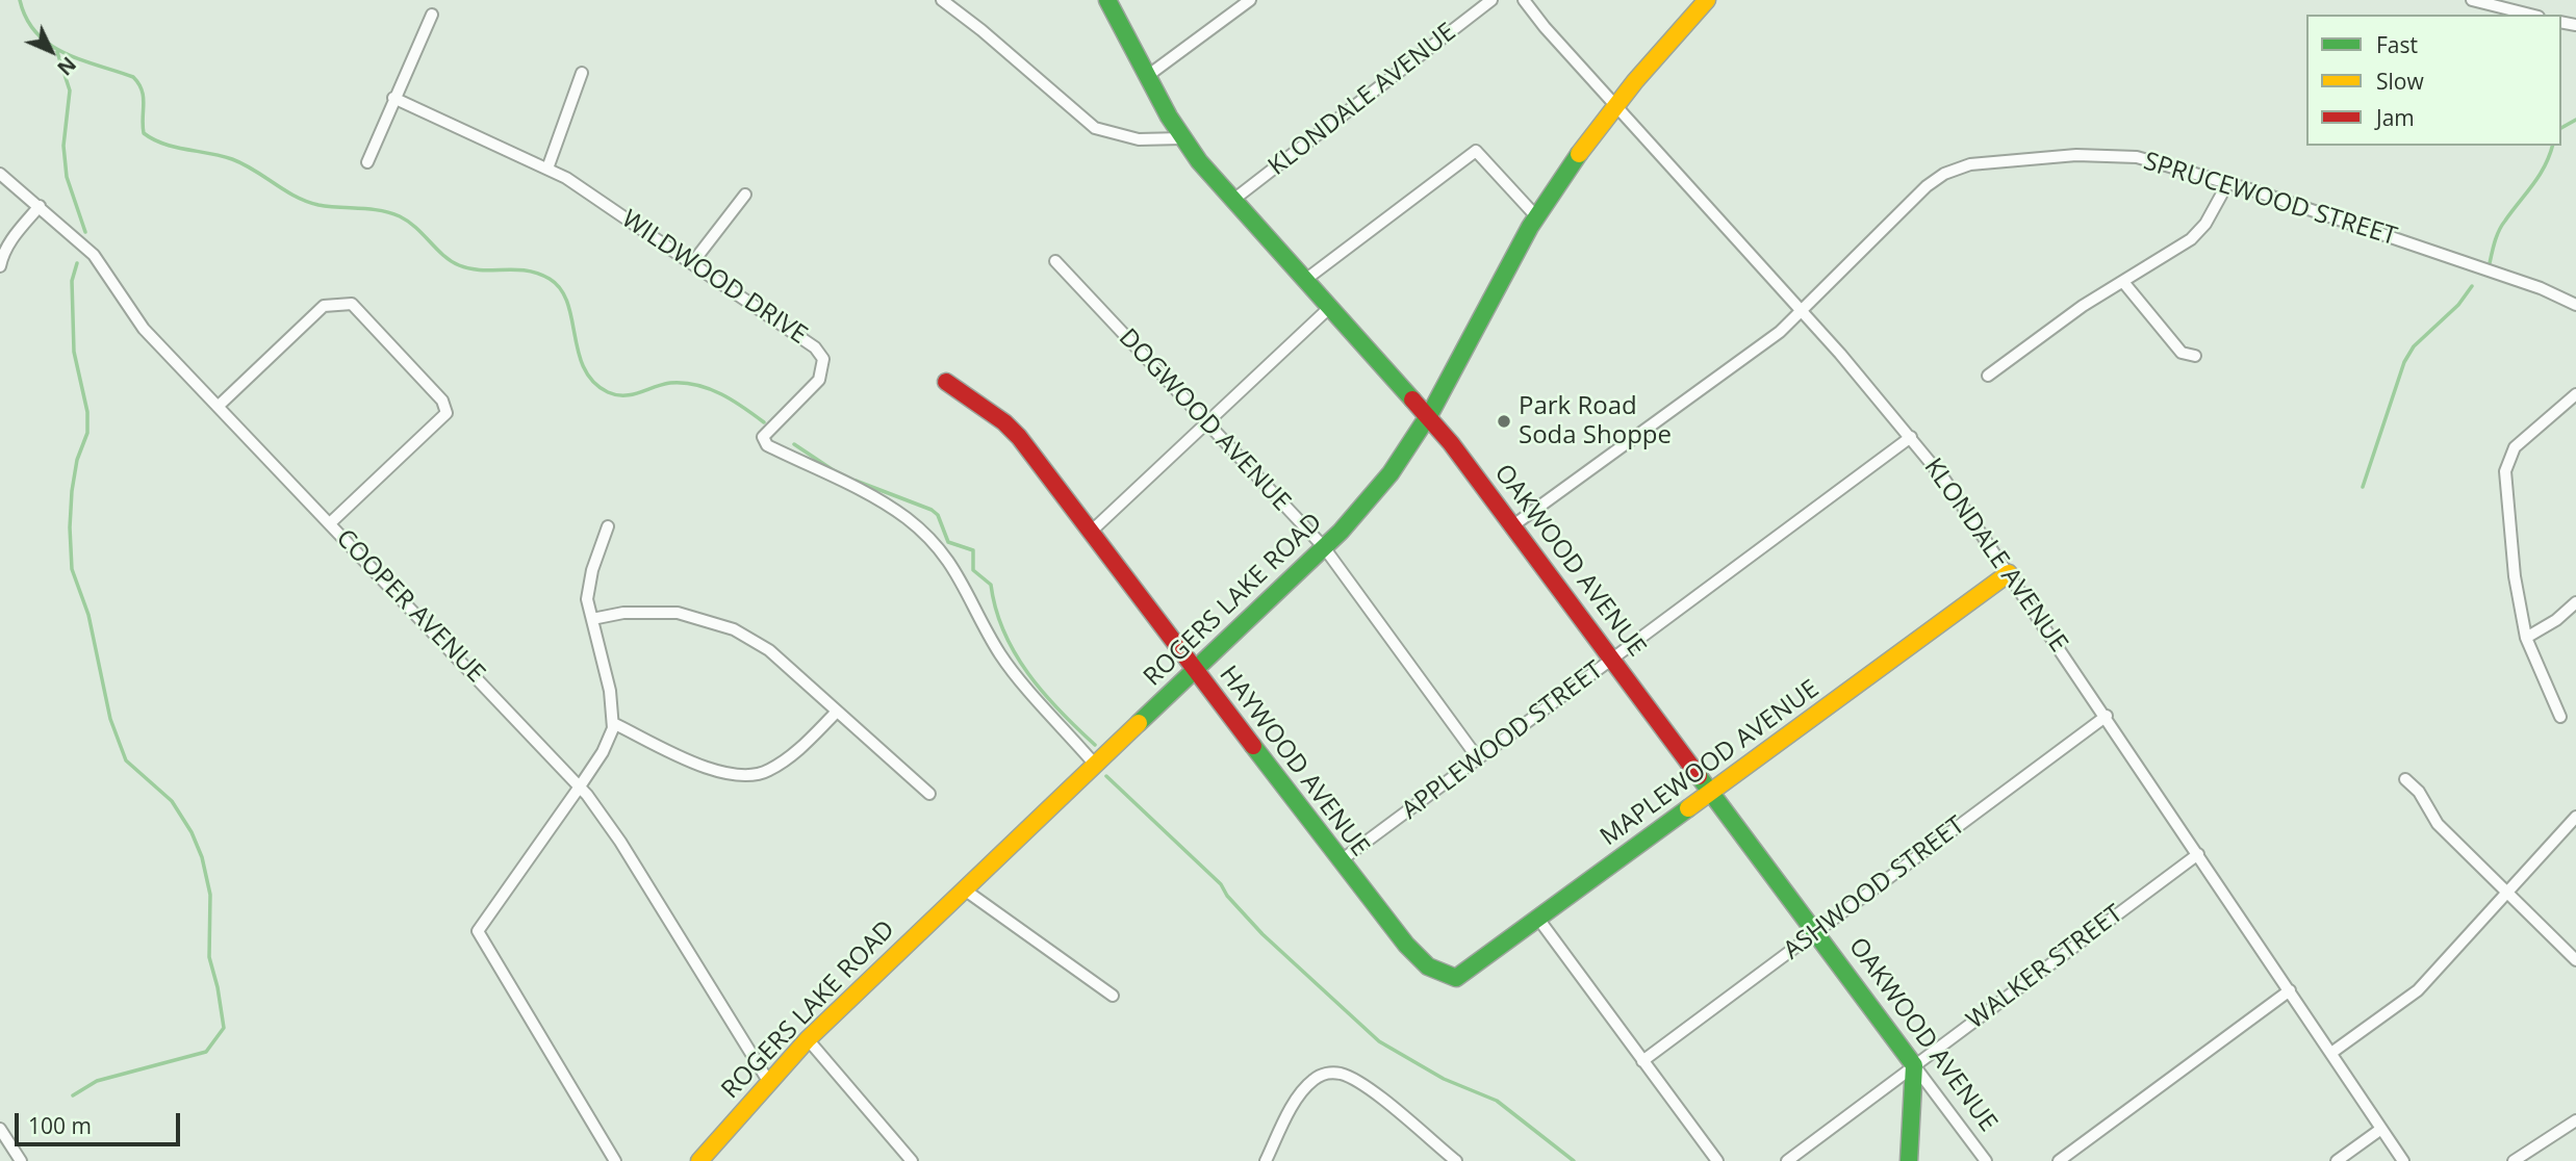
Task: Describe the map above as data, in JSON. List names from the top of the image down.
{
  "streets": {
    "street": [
      "KLONDALE AVENUE",
      "SPRUCEWOOD STREET",
      "WILDWOOD DRIVE",
      "DOGWOOD AVENUE",
      "OAKWOOD AVENUE",
      "ROGERS LAKE ROAD",
      "COOPER AVENUE",
      "APPLEWOOD STREET",
      "HAYWOOD AVENUE",
      "MAPLEWOOD AVENUE",
      "ASHWOOD STREET",
      "WALKER STREET"
    ]
  },
  "crossings": [
    ["KLONDALE AVENUE", "SPRUCEWOOD STREET"],
    ["KLONDALE AVENUE", "OAKWOOD AVENUE"],
    ["KLONDALE AVENUE", "ROGERS LAKE ROAD"],
    ["KLONDALE AVENUE", "APPLEWOOD STREET"],
    ["KLONDALE AVENUE", "MAPLEWOOD AVENUE"],
    ["KLONDALE AVENUE", "ASHWOOD STREET"],
    ["KLONDALE AVENUE", "WALKER STREET"],
    ["SPRUCEWOOD STREET", "OAKWOOD AVENUE"],
    ["WILDWOOD DRIVE", "ROGERS LAKE ROAD"],
    ["DOGWOOD AVENUE", "ROGERS LAKE ROAD"],
    ["DOGWOOD AVENUE", "APPLEWOOD STREET"],
    ["OAKWOOD AVENUE", "ROGERS LAKE ROAD"],
    ["OAKWOOD AVENUE", "APPLEWOOD STREET"],
    ["OAKWOOD AVENUE", "MAPLEWOOD AVENUE"],
    ["OAKWOOD AVENUE", "ASHWOOD STREET"],
    ["OAKWOOD AVENUE", "WALKER STREET"],
    ["ROGERS LAKE ROAD", "COOPER AVENUE"],
    ["ROGERS LAKE ROAD", "HAYWOOD AVENUE"],
    ["APPLEWOOD STREET", "HAYWOOD AVENUE"],
    ["HAYWOOD AVENUE", "MAPLEWOOD AVENUE"]
  ],
  "places": ["Park Road Soda Shoppe"],
  "legend": ["Fast", "Slow", "Jam"],
  "scale_bar": "100 m",
  "north": "bottom right"
}
